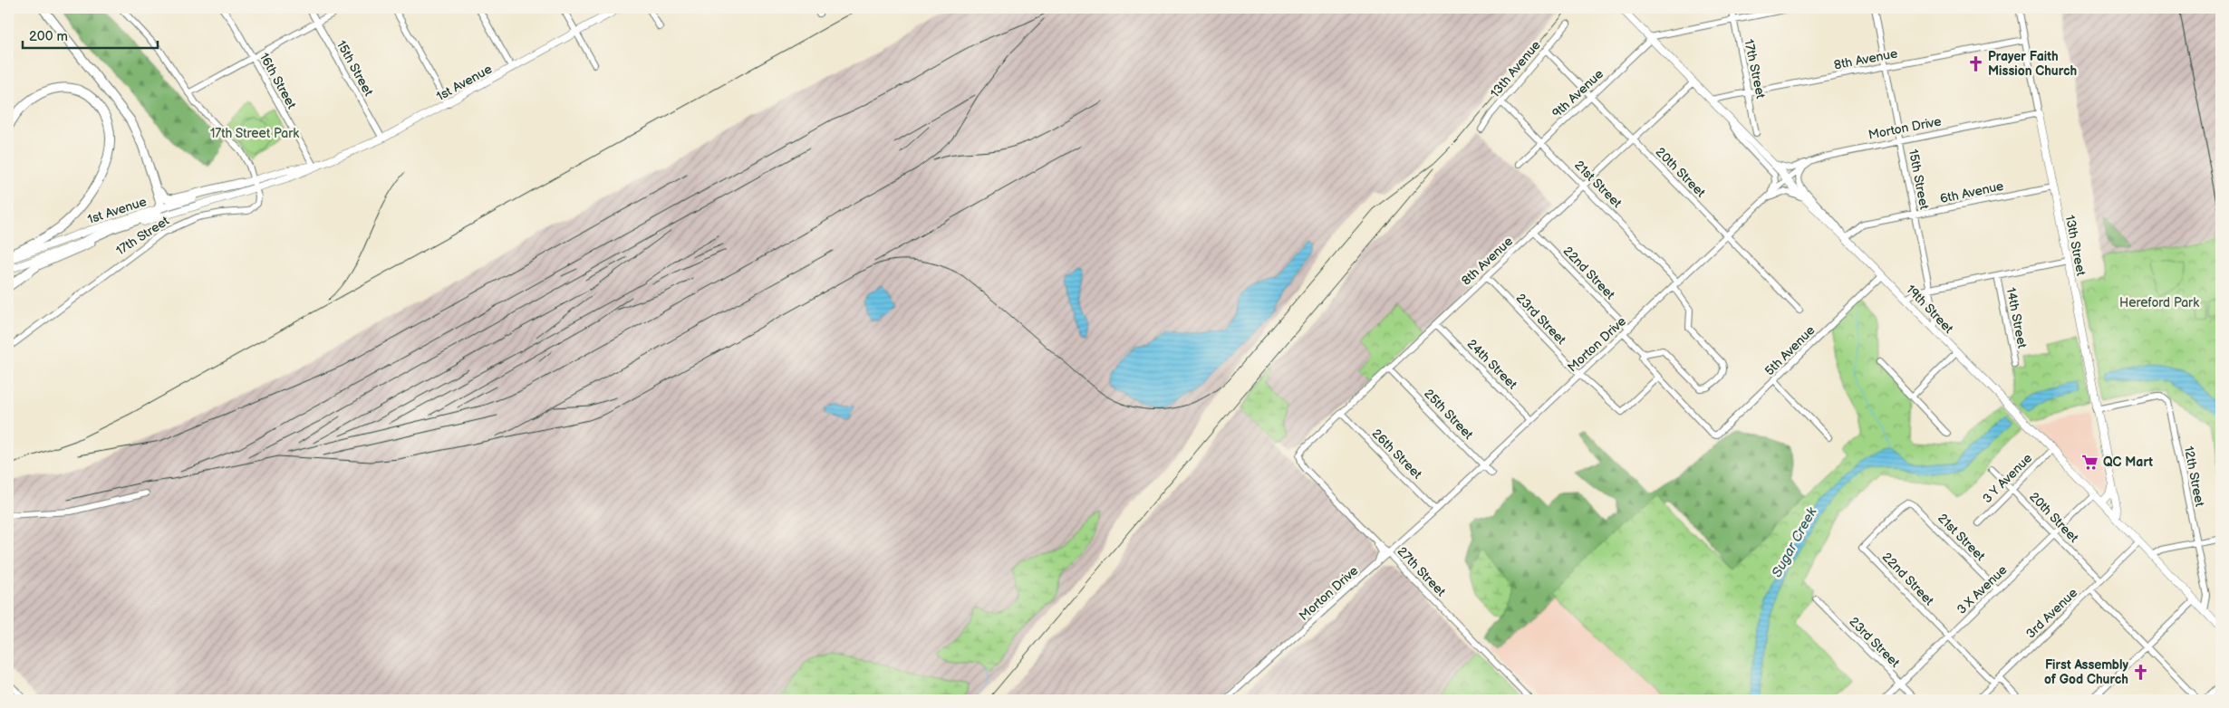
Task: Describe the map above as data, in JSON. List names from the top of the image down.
{
  "streets": {
    "main road": ["1st Avenue", "13th Street", "19th Street"],
    "street": [
      "8th Avenue",
      "15th Street",
      "13th Avenue",
      "17th Street",
      "16th Street",
      "9th Avenue",
      "Morton Drive",
      "20th Street",
      "21st Street",
      "6th Avenue",
      "22nd Street",
      "14th Street",
      "23rd Street",
      "5th Avenue",
      "24th Street",
      "25th Street",
      "26th Street",
      "12th Street",
      "3 Y Avenue",
      "27th Street",
      "3 X Avenue",
      "3rd Avenue"
    ]
  },
  "crossings": [
    ["8th Avenue", "15th Street"],
    ["8th Avenue", "17th Street"],
    ["8th Avenue", "20th Street"],
    ["8th Avenue", "21st Street"],
    ["8th Avenue", "13th Street"],
    ["8th Avenue", "22nd Street"],
    ["8th Avenue", "19th Street"],
    ["8th Avenue", "23rd Street"],
    ["8th Avenue", "24th Street"],
    ["8th Avenue", "25th Street"],
    ["8th Avenue", "26th Street"],
    ["8th Avenue", "27th Street"],
    ["15th Street", "1st Avenue"],
    ["15th Street", "Morton Drive"],
    ["15th Street", "6th Avenue"],
    ["15th Street", "19th Street"],
    ["13th Avenue", "20th Street"],
    ["13th Avenue", "21st Street"],
    ["17th Street", "1st Avenue"],
    ["16th Street", "1st Avenue"],
    ["9th Avenue", "20th Street"],
    ["9th Avenue", "21st Street"],
    ["9th Avenue", "19th Street"],
    ["Morton Drive", "20th Street"],
    ["Morton Drive", "21st Street"],
    ["Morton Drive", "13th Street"],
    ["Morton Drive", "22nd Street"],
    ["Morton Drive", "19th Street"],
    ["Morton Drive", "23rd Street"],
    ["Morton Drive", "24th Street"],
    ["Morton Drive", "25th Street"],
    ["Morton Drive", "26th Street"],
    ["Morton Drive", "27th Street"],
    ["20th Street", "3 Y Avenue"],
    ["20th Street", "3 X Avenue"],
    ["20th Street", "3rd Avenue"],
    ["21st Street", "22nd Street"],
    ["21st Street", "3 X Avenue"],
    ["6th Avenue", "13th Street"],
    ["6th Avenue", "19th Street"],
    ["13th Street", "19th Street"],
    ["13th Street", "12th Street"],
    ["22nd Street", "3 X Avenue"],
    ["22nd Street", "3rd Avenue"],
    ["19th Street", "5th Avenue"],
    ["19th Street", "12th Street"],
    ["19th Street", "3 Y Avenue"],
    ["19th Street", "3 X Avenue"],
    ["19th Street", "3rd Avenue"],
    ["23rd Street", "5th Avenue"],
    ["23rd Street", "3 X Avenue"]
  ],
  "water": ["Sugar Creek"],
  "parks": ["17th Street Park", "Hereford Park"],
  "places": {
    "church": ["Prayer Faith Mission Church", "First Assembly of God Church"],
    "supermarket": ["QC Mart"]
  },
  "scale_bar": "200 m"
}
